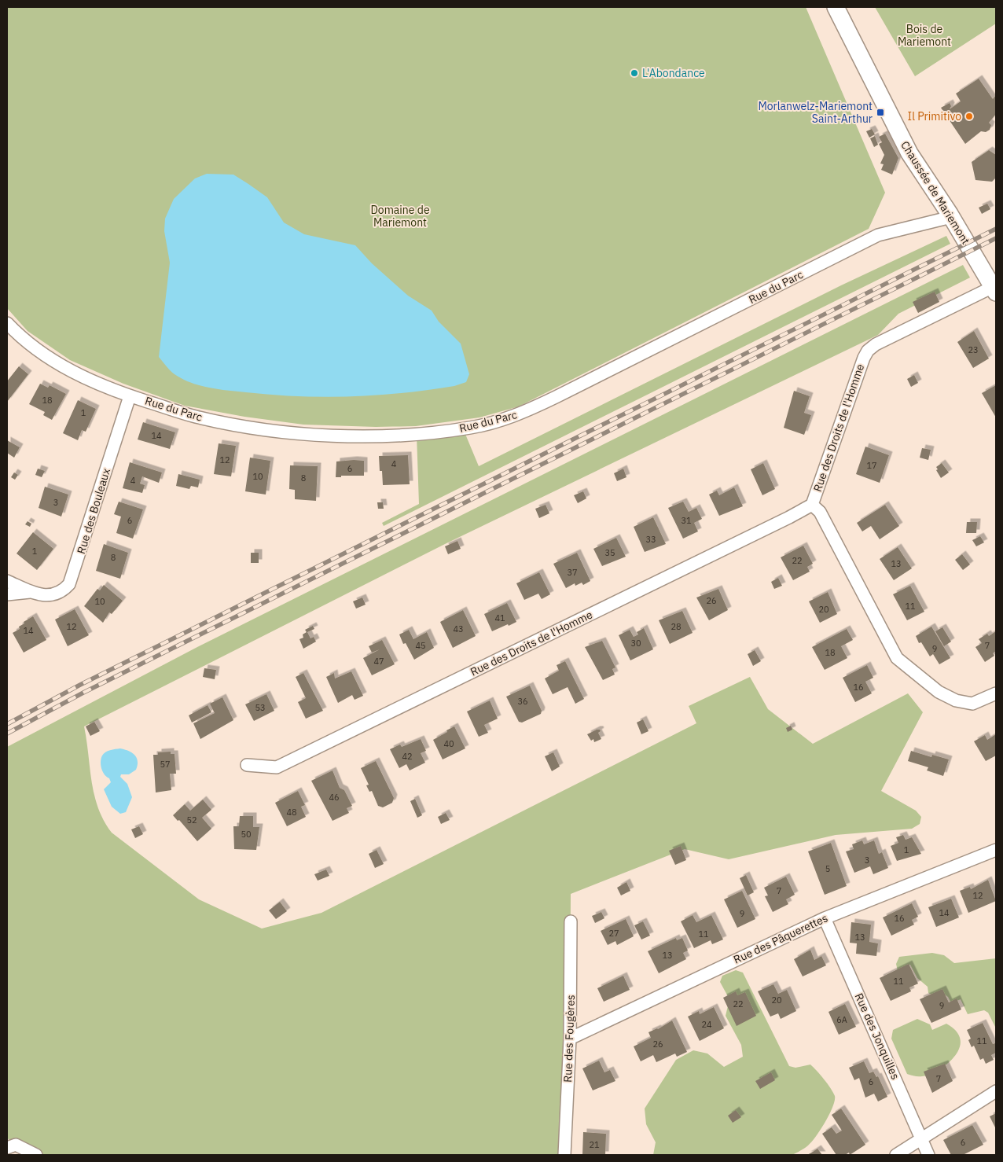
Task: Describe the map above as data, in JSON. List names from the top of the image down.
{
  "streets": {
    "street": [
      "Chaussée de Mariemont",
      "Rue du Parc",
      "Rue des Droits de l'Homme",
      "Rue des Bouleaux",
      "Rue des Pâquerettes",
      "Rue des Jonquilles",
      "Rue des Fougères"
    ]
  },
  "crossings": [
    ["Chaussée de Mariemont", "Rue du Parc"],
    ["Chaussée de Mariemont", "Rue des Droits de l'Homme"],
    ["Rue du Parc", "Rue des Bouleaux"],
    ["Rue des Pâquerettes", "Rue des Jonquilles"],
    ["Rue des Pâquerettes", "Rue des Fougères"]
  ],
  "parks": ["Bois de Mariemont", "Domaine de Mariemont"],
  "places": {
    "other": ["L'Abondance", "Il Primitivo"],
    "transit": ["Morlanwelz-Mariemont Saint-Arthur"]
  },
  "house_numbers": [
    "23",
    "18",
    "1",
    "14",
    "12",
    "4",
    "17",
    "6",
    "10",
    "8",
    "4",
    "3",
    "6",
    "31",
    "33",
    "1",
    "35",
    "8",
    "22",
    "13",
    "37",
    "26",
    "10",
    "11",
    "20",
    "41",
    "12",
    "28",
    "43",
    "14",
    "30",
    "45",
    "7",
    "9",
    "18",
    "47",
    "16",
    "36",
    "53",
    "40",
    "42",
    "57",
    "46",
    "48",
    "52",
    "50",
    "1",
    "3",
    "5",
    "7",
    "12",
    "14",
    "9",
    "16",
    "27",
    "11",
    "13",
    "13",
    "11",
    "20",
    "22",
    "9",
    "6A",
    "24",
    "11",
    "26",
    "7",
    "6",
    "6",
    "21"
  ]
}
